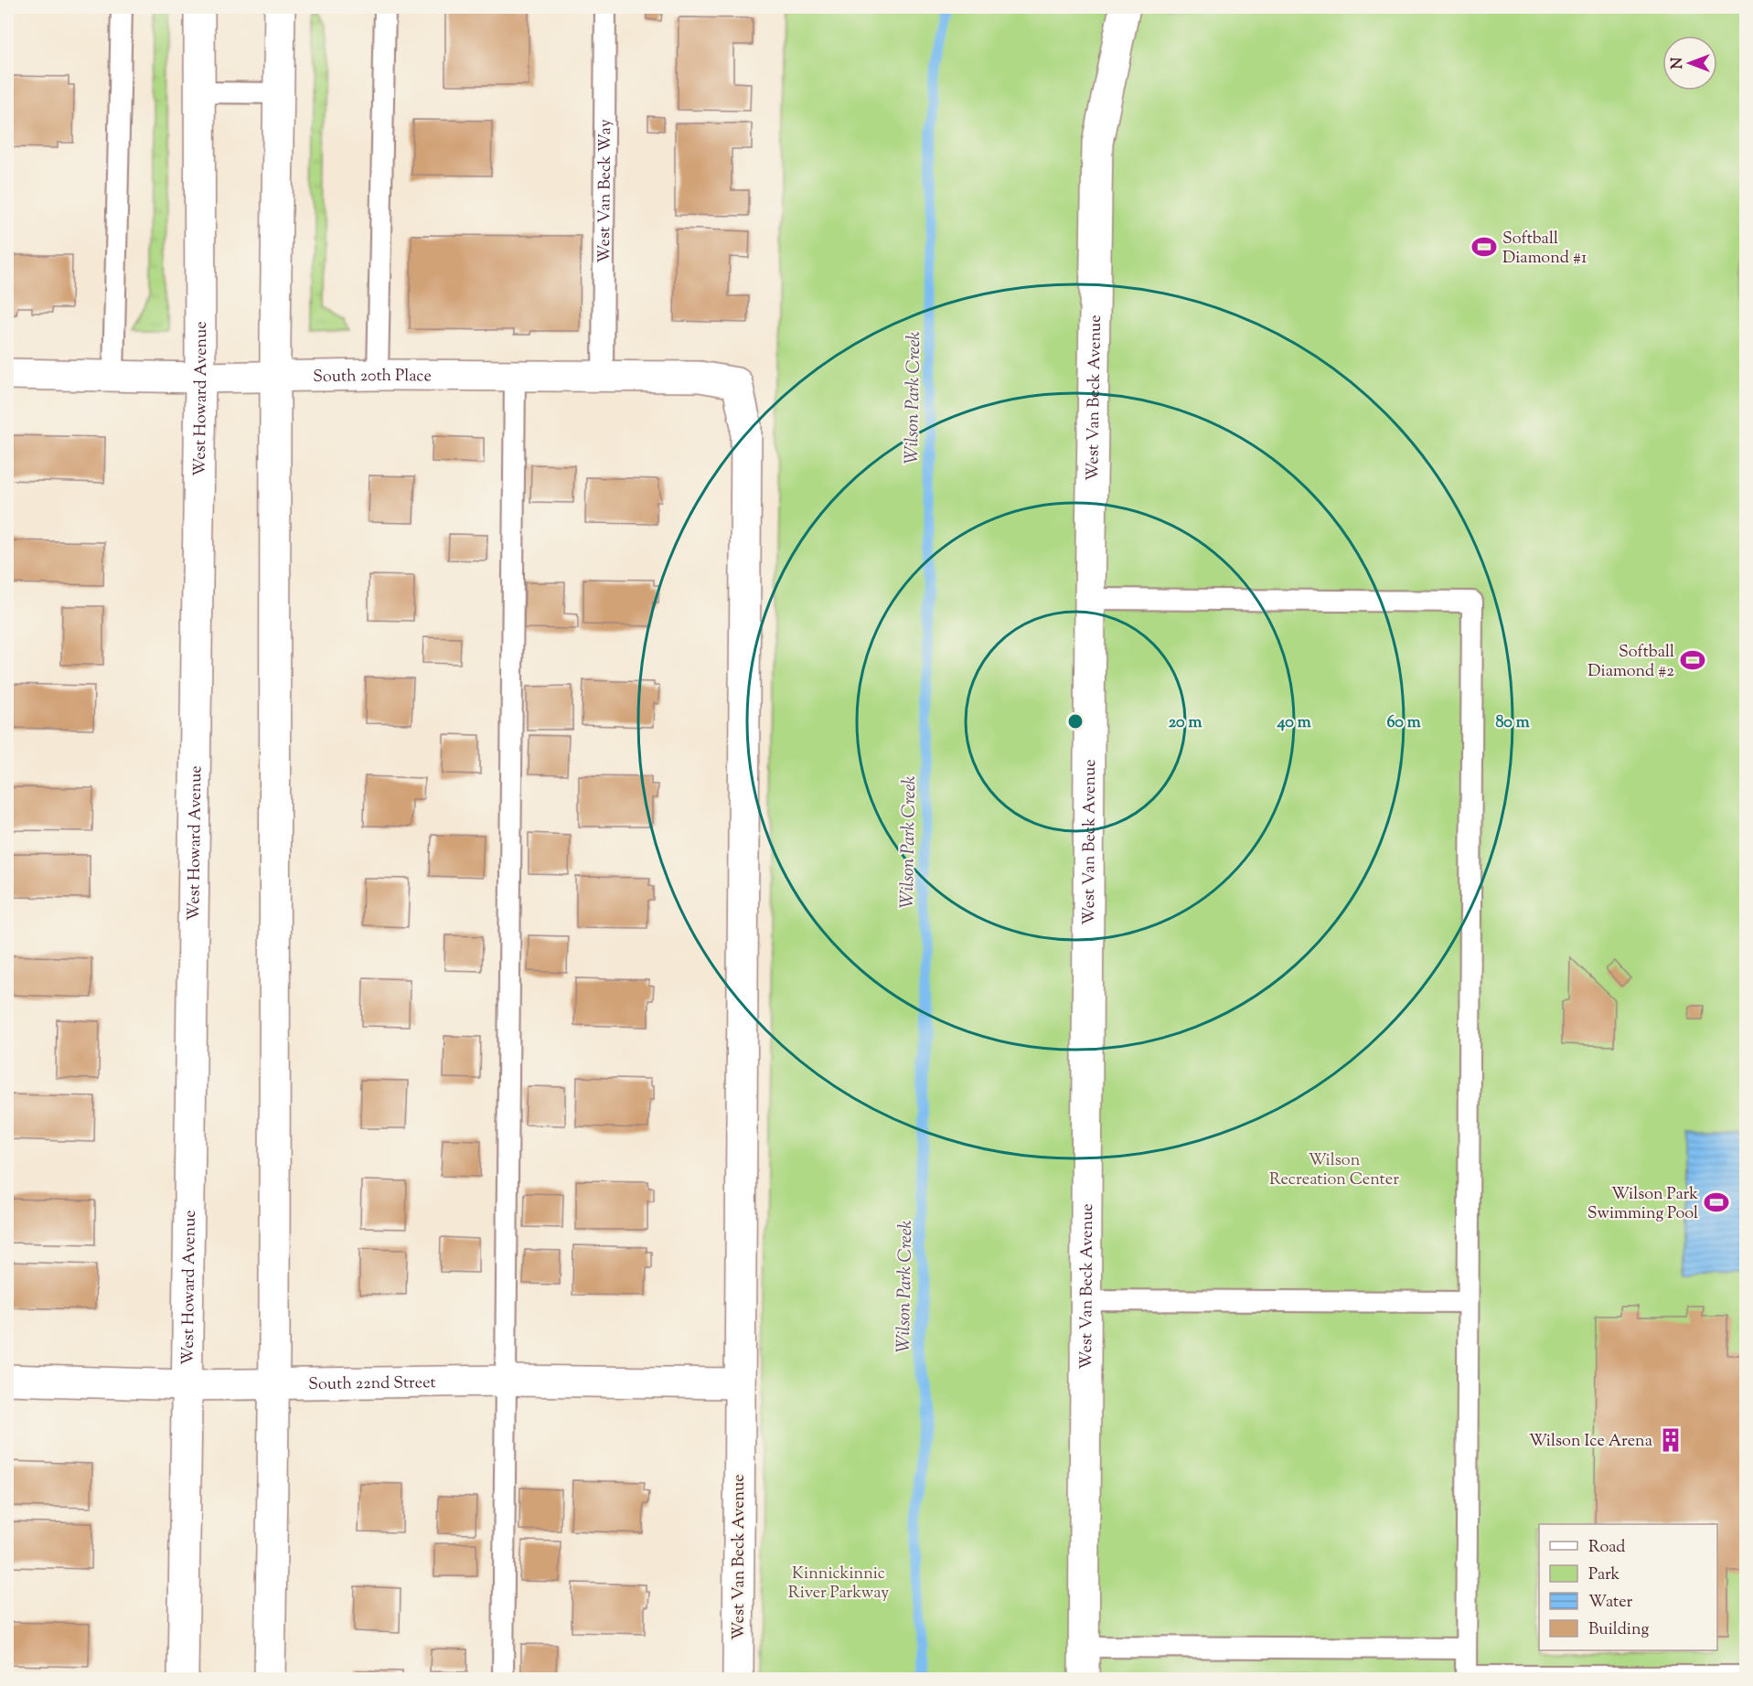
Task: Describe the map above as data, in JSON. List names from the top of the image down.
{
  "streets": {
    "street": [
      "South 20th Place",
      "West Van Beck Avenue",
      "West Howard Avenue",
      "South 22nd Street"
    ],
    "lane": ["West Van Beck Way"]
  },
  "crossings": [
    ["West Van Beck Way", "South 20th Place"],
    ["South 20th Place", "West Van Beck Avenue"],
    ["South 20th Place", "West Howard Avenue"],
    ["West Van Beck Avenue", "South 22nd Street"],
    ["West Howard Avenue", "South 22nd Street"]
  ],
  "water": ["Wilson Park Creek"],
  "parks": ["Wilson Recreation Center", "Kinnickinnic River Parkway"],
  "places": {
    "sports": ["Softball Diamond #1", "Softball Diamond #2", "Wilson Park Swimming Pool"],
    "building": ["Wilson Ice Arena"]
  },
  "legend": [
    "Road",
    "Park",
    "Water",
    "Building"
  ],
  "north": "left",
  "rings": [
    "20 m",
    "40 m",
    "60 m",
    "80 m"
  ]
}
